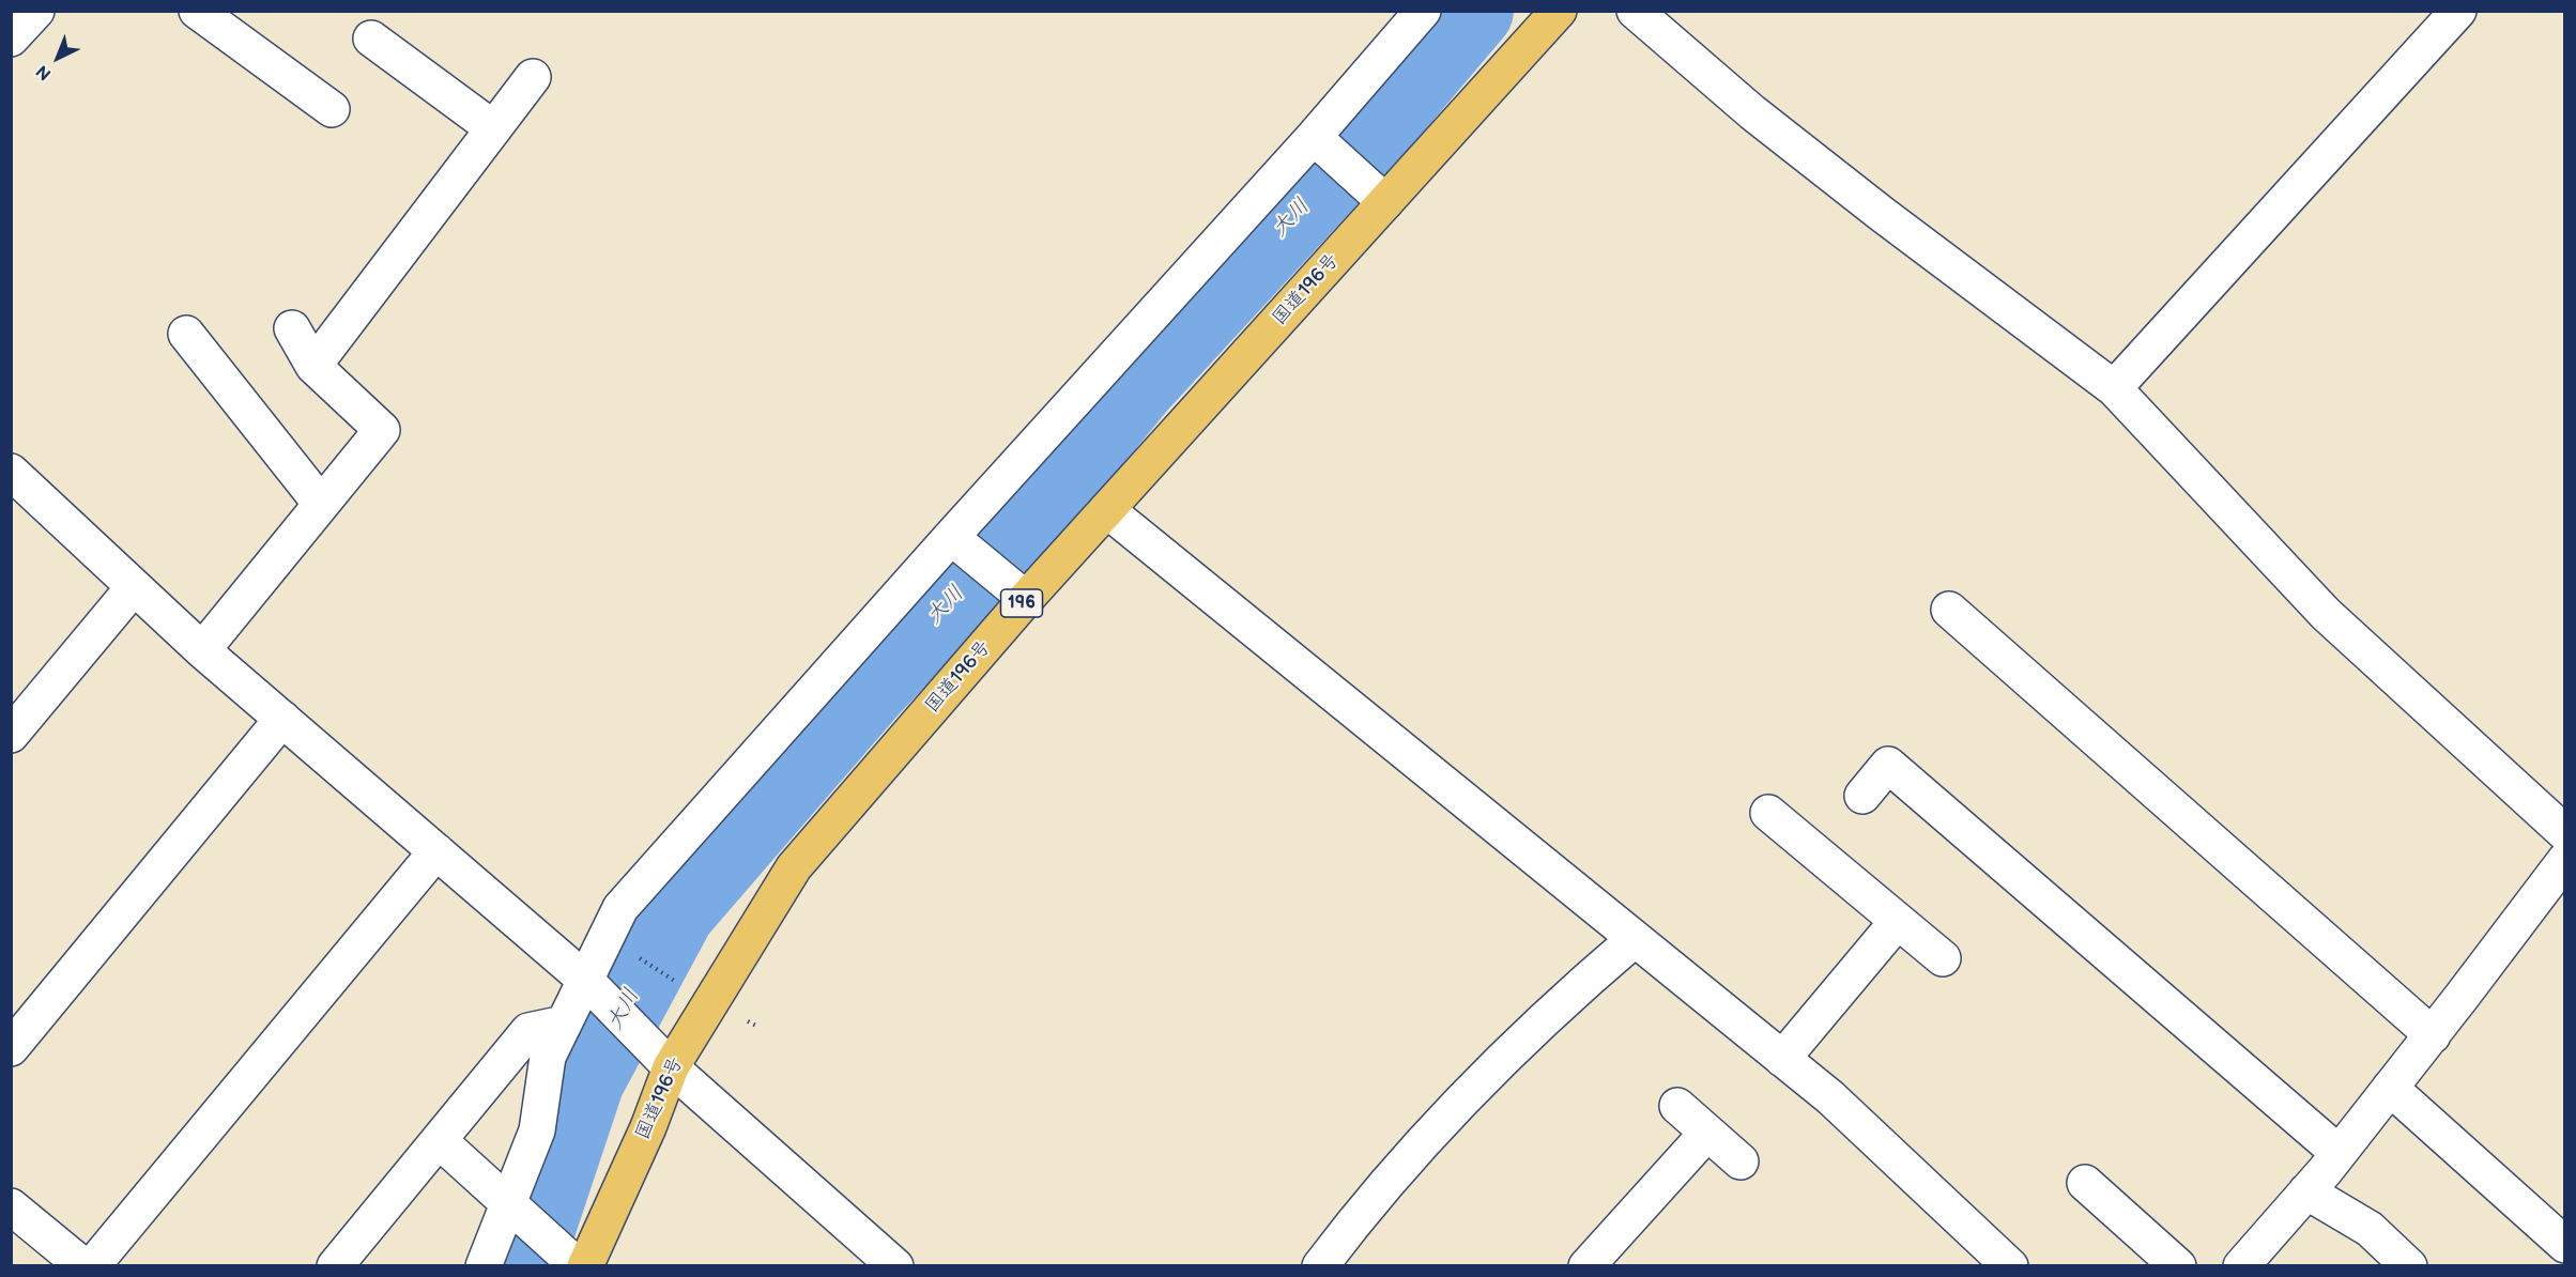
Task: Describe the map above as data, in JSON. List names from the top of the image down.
{
  "streets": {
    "highway": ["国道196号", "196"]
  },
  "water": ["大川"],
  "north": "bottom left"
}
